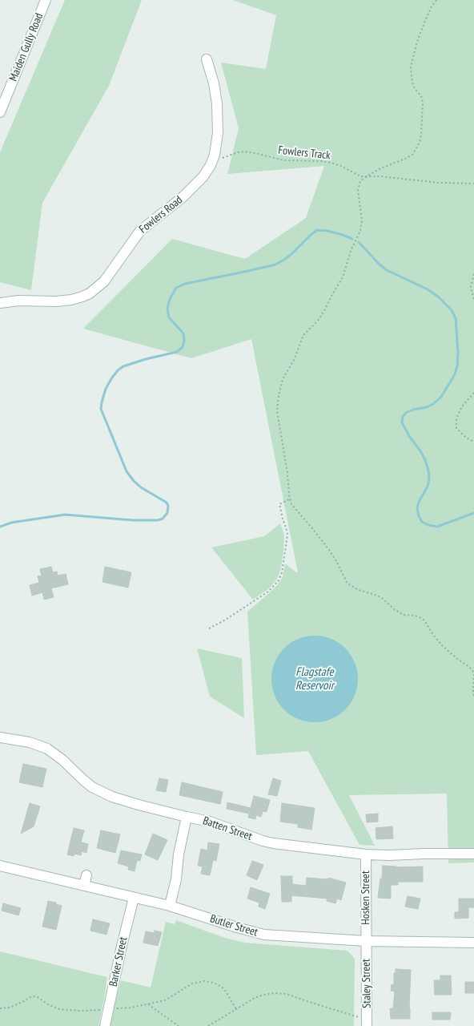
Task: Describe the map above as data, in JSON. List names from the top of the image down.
{
  "streets": {
    "street": [
      "Maiden Gully Road",
      "Fowlers Road",
      "Batten Street",
      "Hosken Street",
      "Butler Street",
      "Barker Street",
      "Staley Street"
    ],
    "path": ["Fowlers Track"]
  },
  "crossings": [
    ["Fowlers Track", "Fowlers Road"],
    ["Batten Street", "Hosken Street"],
    ["Hosken Street", "Butler Street"],
    ["Hosken Street", "Staley Street"],
    ["Butler Street", "Barker Street"],
    ["Butler Street", "Staley Street"]
  ],
  "water": ["Flagstafe Reservoir"]
}
